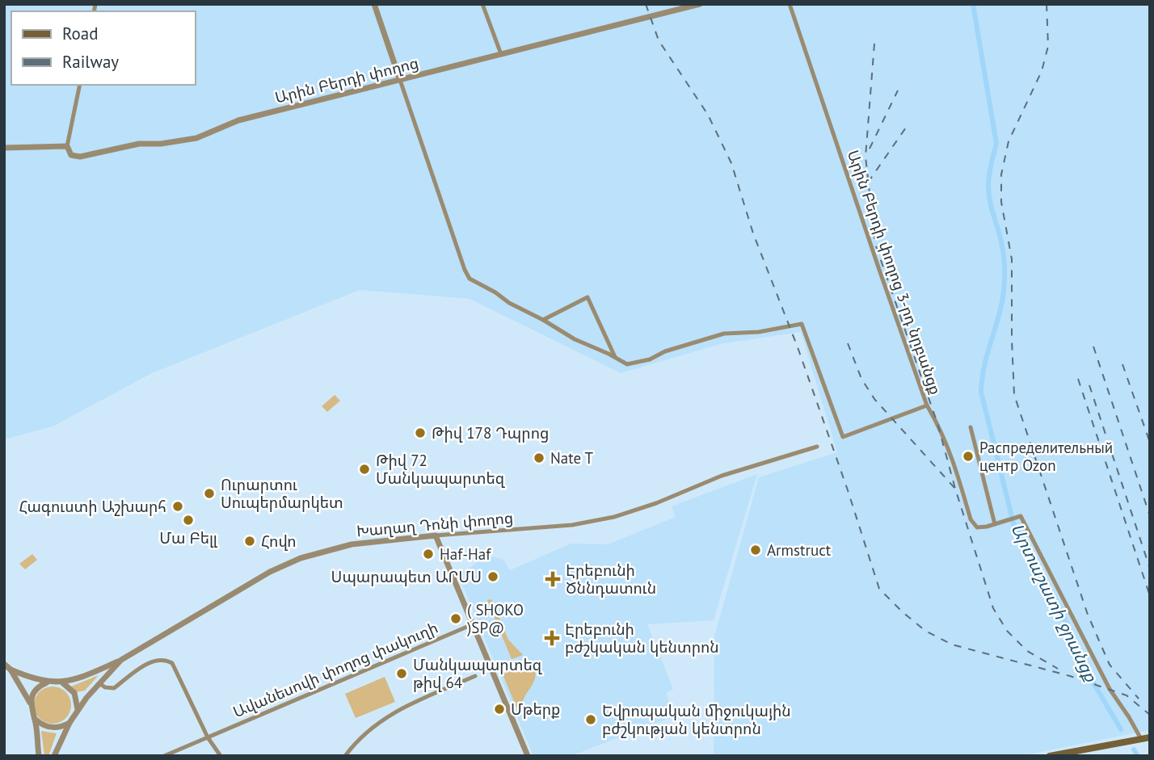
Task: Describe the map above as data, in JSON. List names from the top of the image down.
{
  "streets": {
    "street": [
      "Արին Բերդի փողոց",
      "Արին Բերդի փողոց 3-րդ նրբանցք",
      "Խաղաղ Դոնի փողոց",
      "Ավանեսովի փողոց փակուղի"
    ]
  },
  "water": ["Արտաշատի ջրանցք"],
  "places": {
    "other": [
      "Թիվ 178 Դպրոց",
      "Распределительный центр Ozon",
      "Nate T",
      "Թիվ 72 Մանկապարտեզ",
      "Ուրարտու Սուպերմարկետ",
      "Հագուստի Աշխարհ",
      "Մա Բելլ",
      "Հովո",
      "Armstruct",
      "Haf-Haf",
      "Սպարապետ ԱՐՄՍ",
      "( SHOKO )SP@",
      "Մանկապարտեզ թիվ 64",
      "Մթերք",
      "Եվրոպական միջուկային բժշկության կենտրոն"
    ],
    "health": ["Էրեբունի Ծննդատուն", "Էրեբունի բժշկական կենտրոն"]
  },
  "legend": ["Road", "Railway"]
}
